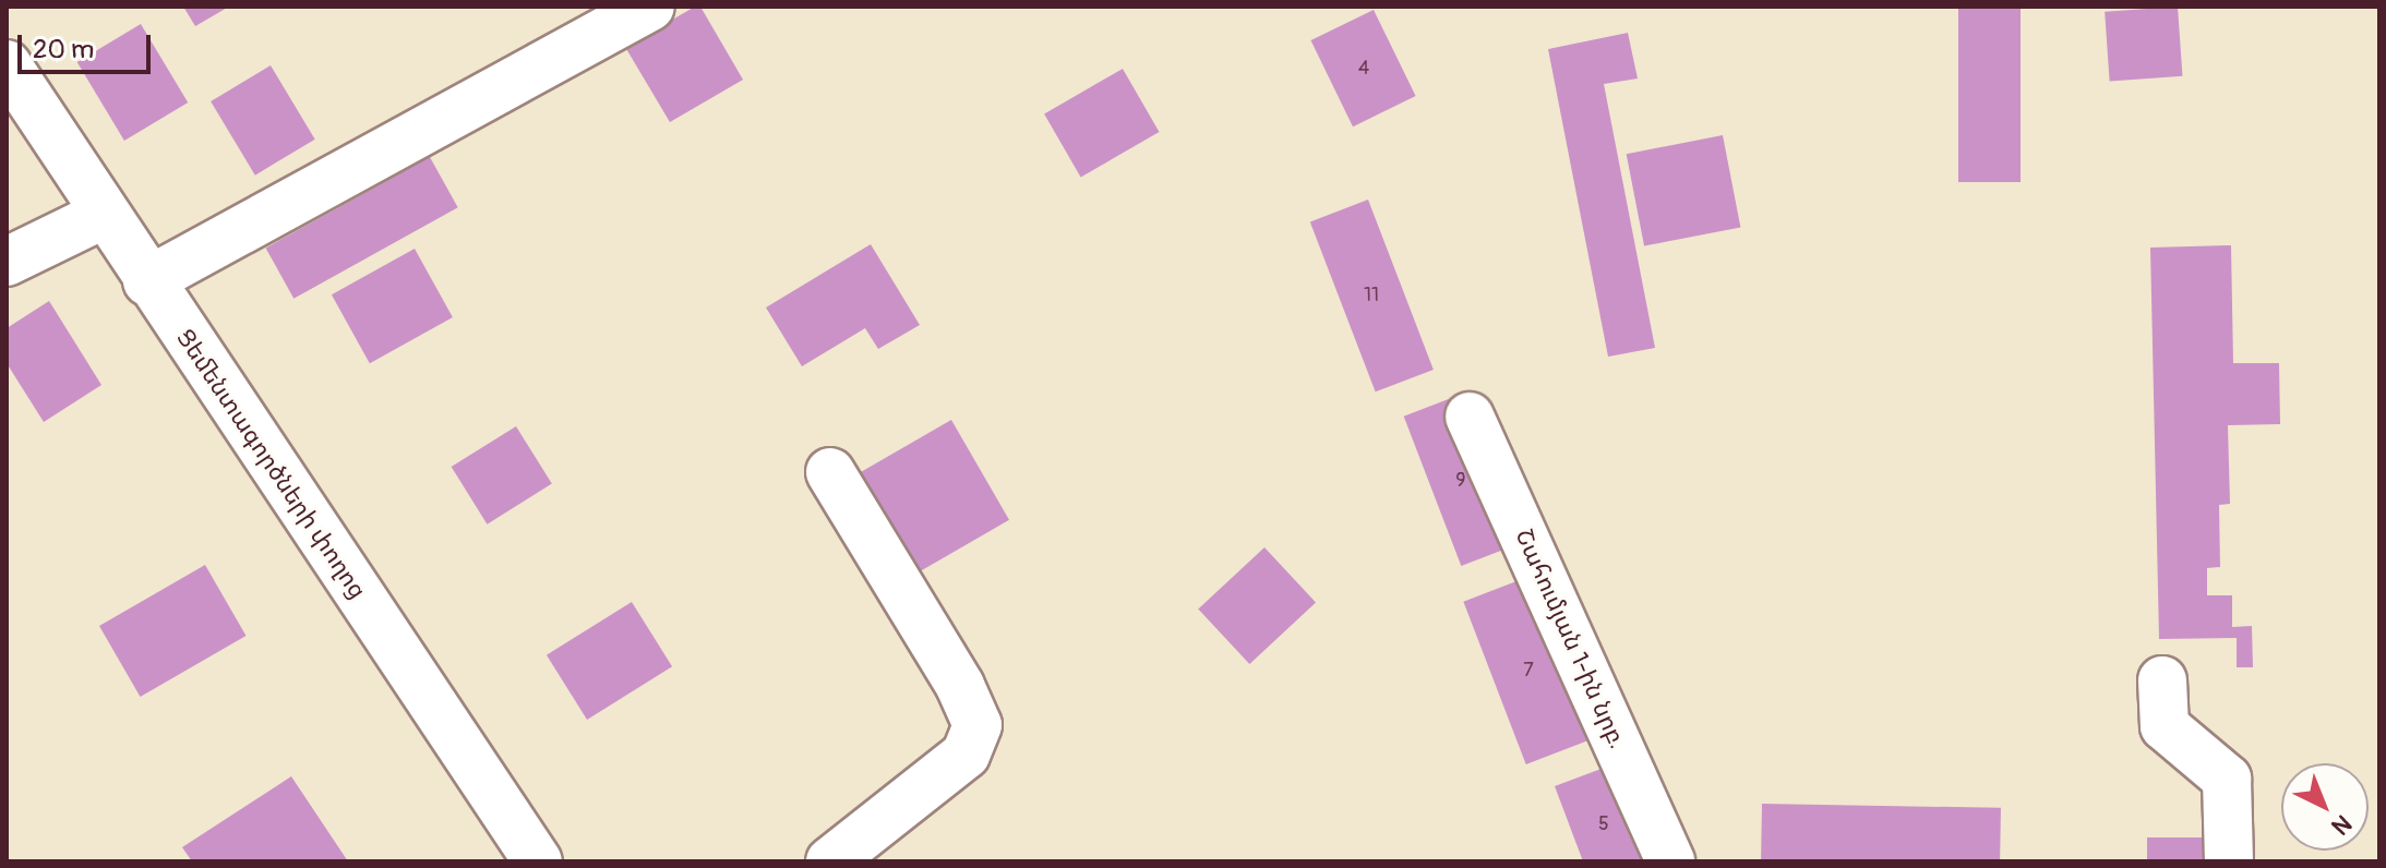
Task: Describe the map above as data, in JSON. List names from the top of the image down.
{
  "streets": {
    "street": ["Ցեմենտագործների փողոց", "Շահումյան 1-ին նրբ."]
  },
  "house_numbers": [
    "4",
    "11",
    "9",
    "7",
    "5"
  ],
  "scale_bar": "20 m",
  "north": "bottom right"
}
